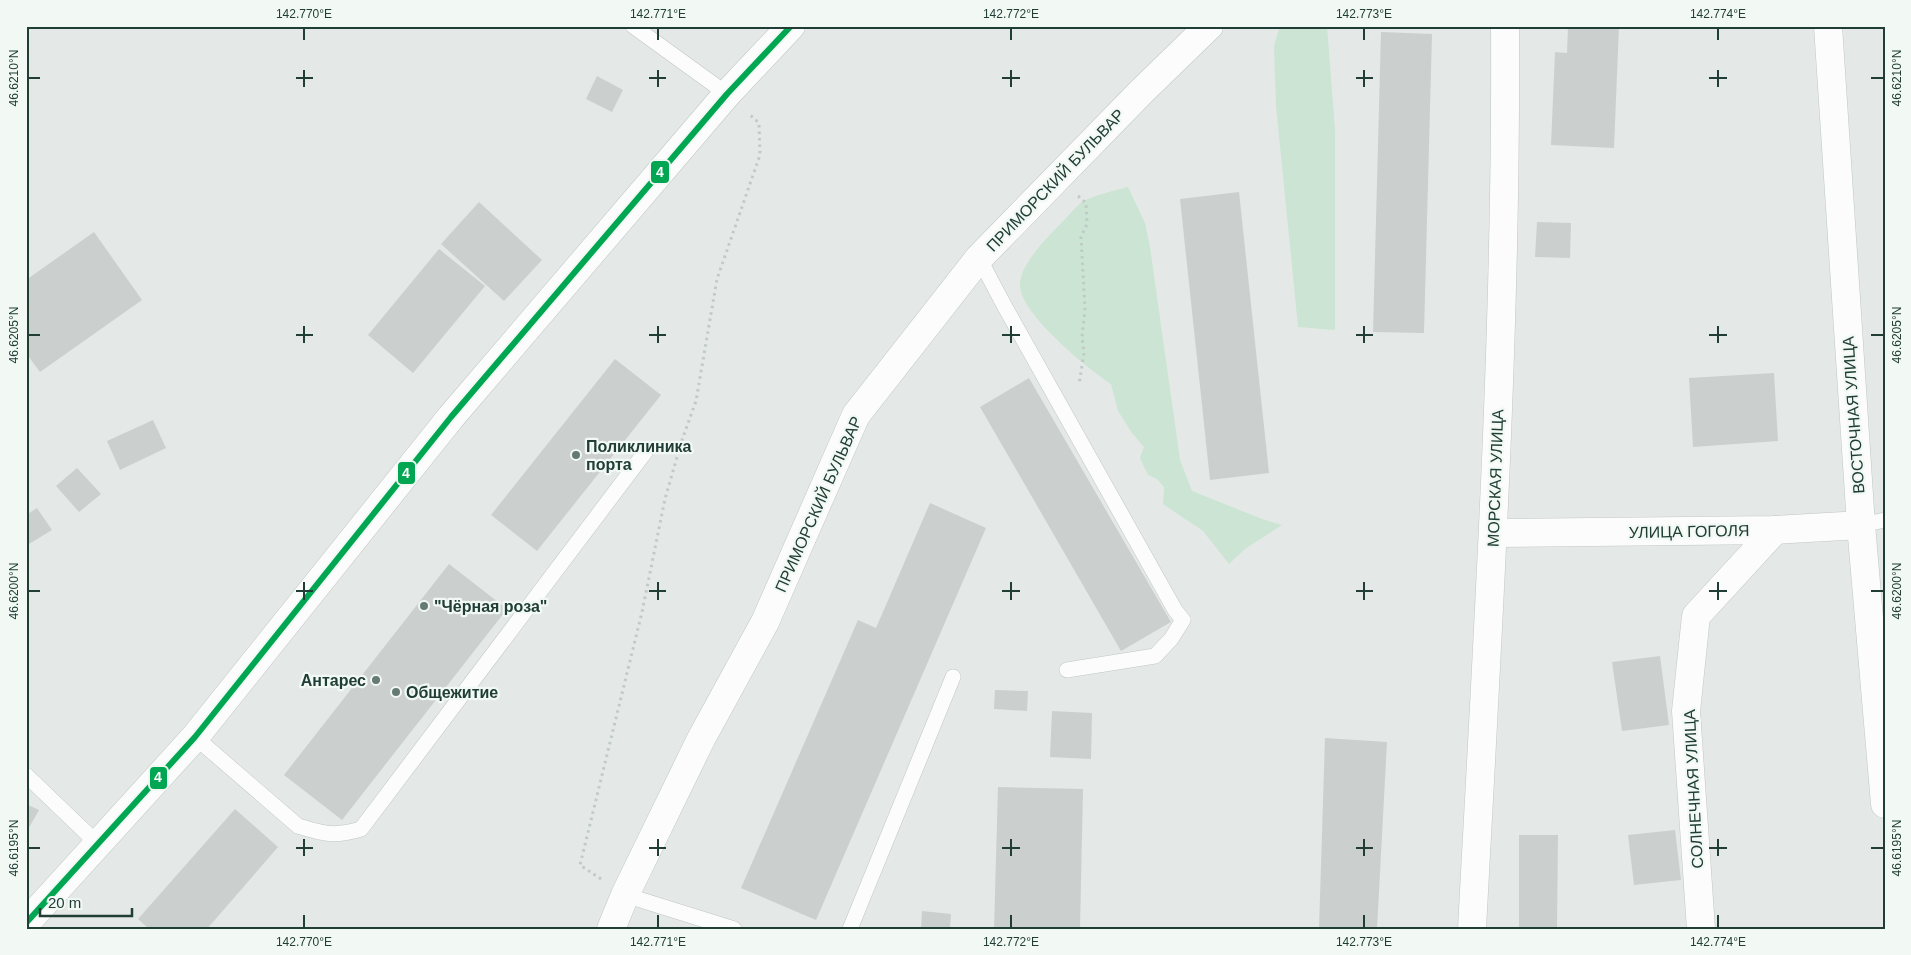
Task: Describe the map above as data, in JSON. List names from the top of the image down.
{
  "streets": {
    "street": [
      "ПРИМОРСКИЙ БУЛЬВАР",
      "ВОСТОЧНАЯ УЛИЦА",
      "МОРСКАЯ УЛИЦА",
      "УЛИЦА ГОГОЛЯ",
      "СОЛНЕЧНАЯ УЛИЦА"
    ]
  },
  "crossings": [
    ["ВОСТОЧНАЯ УЛИЦА", "УЛИЦА ГОГОЛЯ"],
    ["МОРСКАЯ УЛИЦА", "УЛИЦА ГОГОЛЯ"],
    ["УЛИЦА ГОГОЛЯ", "СОЛНЕЧНАЯ УЛИЦА"]
  ],
  "places": [
    "Поликлиника порта",
    "\"Чёрная роза\"",
    "Антарес",
    "Общежитие"
  ],
  "lines": ["transit line 4"],
  "scale_bar": "20 m",
  "coordinates": [
    "142.770°E",
    "142.771°E",
    "142.772°E",
    "142.773°E",
    "142.774°E",
    "46.6210°N",
    "46.6205°N",
    "46.6200°N",
    "46.6195°N"
  ]
}
